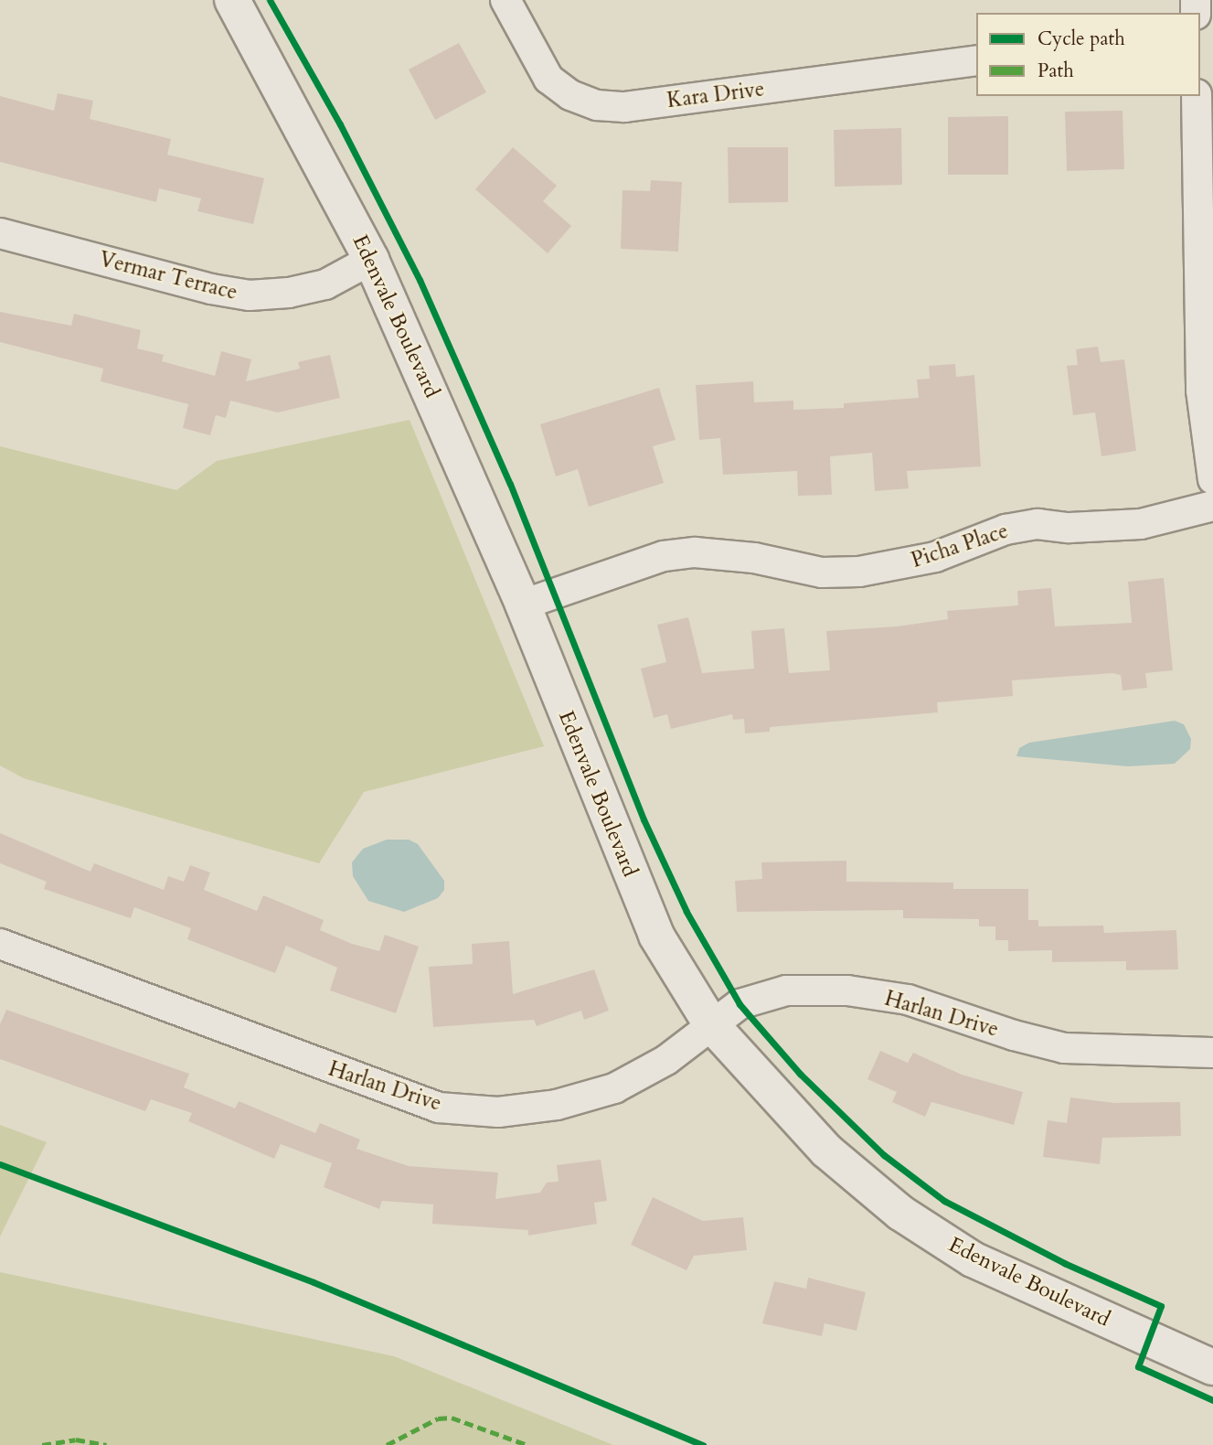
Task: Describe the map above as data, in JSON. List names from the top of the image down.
{
  "streets": {
    "street": [
      "Kara Drive",
      "Vermar Terrace",
      "Edenvale Boulevard",
      "Picha Place",
      "Harlan Drive"
    ]
  },
  "crossings": [
    ["Vermar Terrace", "Edenvale Boulevard"],
    ["Edenvale Boulevard", "Picha Place"],
    ["Edenvale Boulevard", "Harlan Drive"]
  ],
  "legend": ["Cycle path", "Path"]
}
